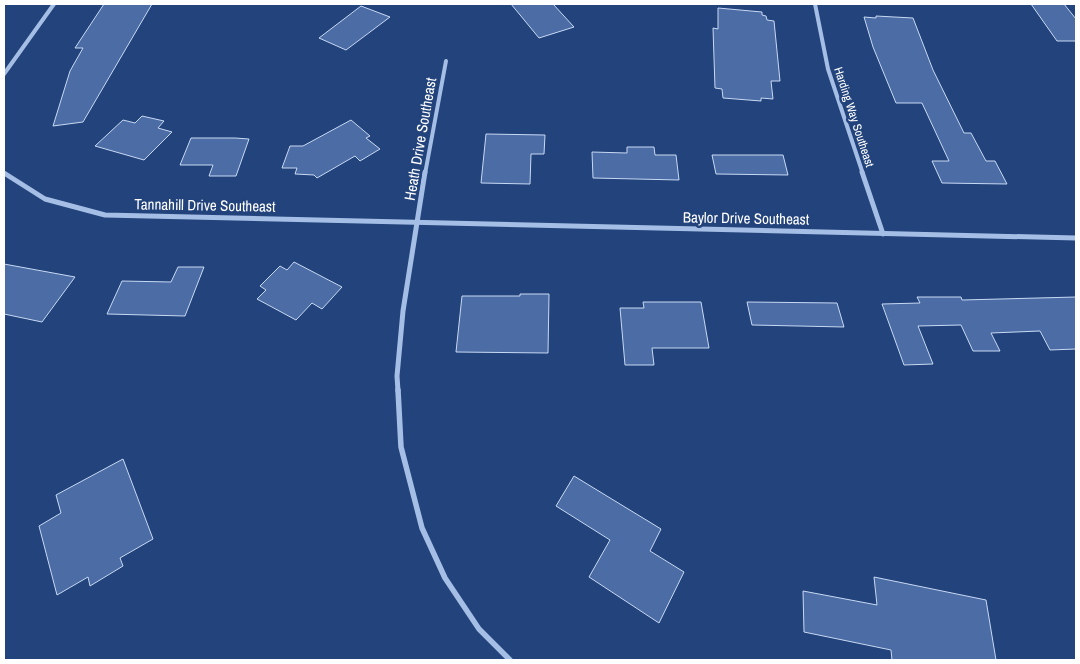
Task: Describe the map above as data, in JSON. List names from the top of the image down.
{
  "streets": {
    "street": [
      "Harding Way Southeast",
      "Heath Drive Southeast",
      "Tannahill Drive Southeast",
      "Baylor Drive Southeast"
    ]
  },
  "crossings": [
    ["Harding Way Southeast", "Baylor Drive Southeast"],
    ["Heath Drive Southeast", "Tannahill Drive Southeast"],
    ["Heath Drive Southeast", "Baylor Drive Southeast"],
    ["Tannahill Drive Southeast", "Baylor Drive Southeast"]
  ]
}
